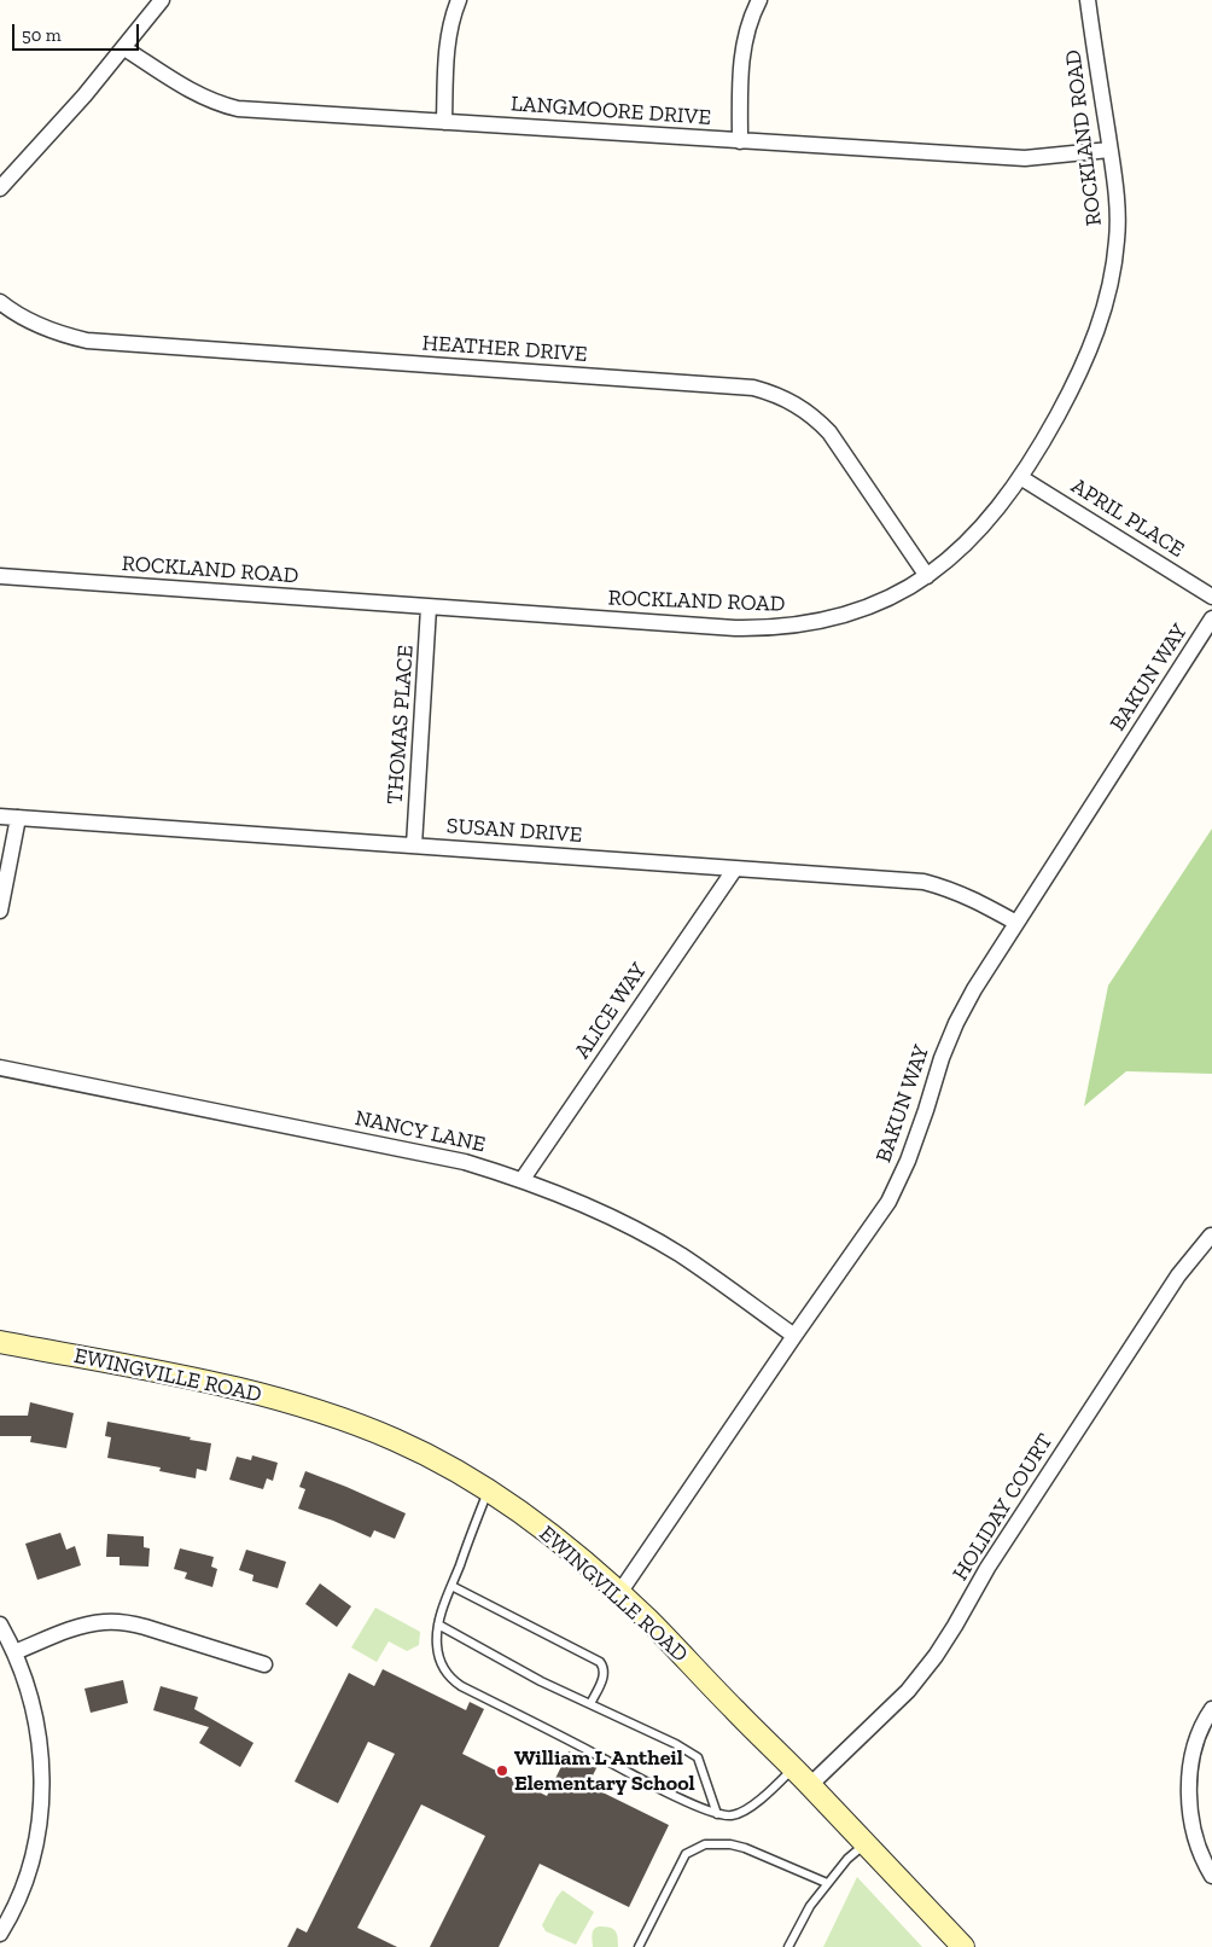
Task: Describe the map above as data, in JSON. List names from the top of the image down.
{
  "streets": {
    "main road": ["EWINGVILLE ROAD"],
    "street": [
      "LANGMOORE DRIVE",
      "ROCKLAND ROAD",
      "HEATHER DRIVE",
      "APRIL PLACE",
      "BAKUN WAY",
      "THOMAS PLACE",
      "SUSAN DRIVE",
      "ALICE WAY",
      "NANCY LANE",
      "HOLIDAY COURT"
    ]
  },
  "crossings": [
    ["LANGMOORE DRIVE", "ROCKLAND ROAD"],
    ["ROCKLAND ROAD", "HEATHER DRIVE"],
    ["ROCKLAND ROAD", "APRIL PLACE"],
    ["ROCKLAND ROAD", "THOMAS PLACE"],
    ["BAKUN WAY", "SUSAN DRIVE"],
    ["BAKUN WAY", "NANCY LANE"],
    ["BAKUN WAY", "EWINGVILLE ROAD"],
    ["THOMAS PLACE", "SUSAN DRIVE"],
    ["SUSAN DRIVE", "ALICE WAY"],
    ["ALICE WAY", "NANCY LANE"],
    ["EWINGVILLE ROAD", "HOLIDAY COURT"]
  ],
  "places": ["William L Antheil Elementary School"],
  "scale_bar": "50 m"
}
